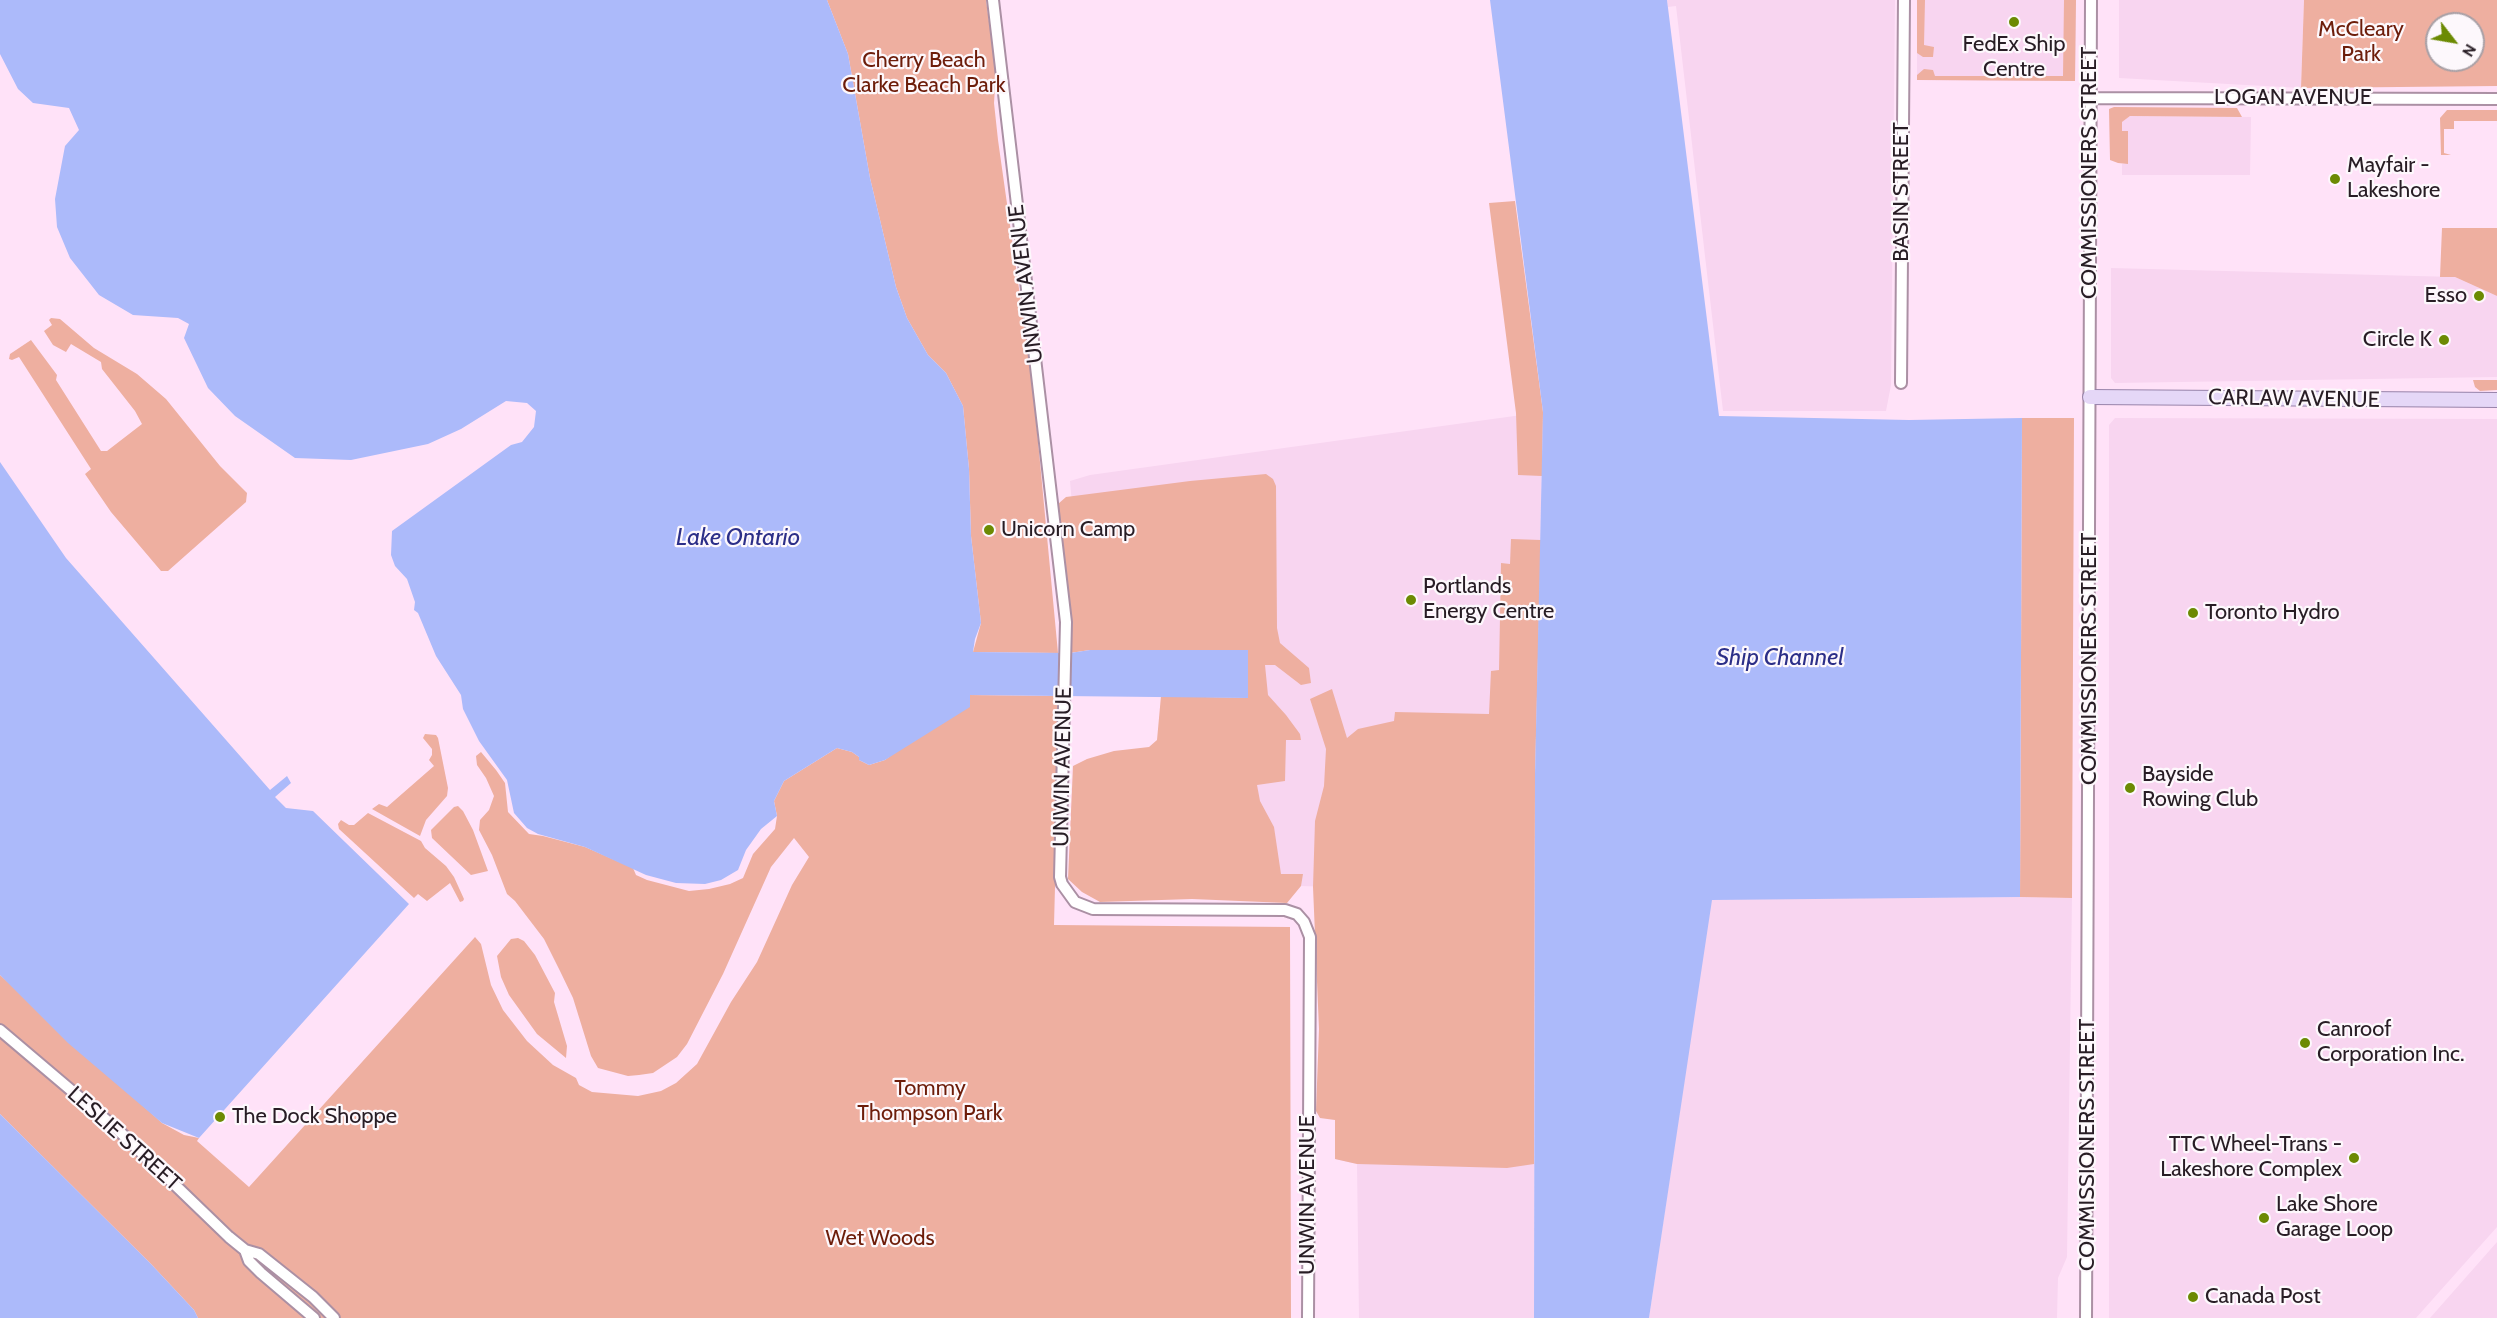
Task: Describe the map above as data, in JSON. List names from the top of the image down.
{
  "streets": {
    "main road": ["CARLAW AVENUE"],
    "street": [
      "LOGAN AVENUE",
      "COMMISSIONERS STREET",
      "BASIN STREET",
      "UNWIN AVENUE",
      "LESLIE STREET"
    ]
  },
  "crossings": [
    ["LOGAN AVENUE", "COMMISSIONERS STREET"],
    ["COMMISSIONERS STREET", "CARLAW AVENUE"]
  ],
  "water": ["Lake Ontario", "Ship Channel"],
  "parks": [
    "McCleary Park",
    "Cherry Beach Clarke Beach Park",
    "Tommy Thompson Park",
    "Wet Woods"
  ],
  "places": [
    "FedEx Ship Centre",
    "Mayfair - Lakeshore",
    "Esso",
    "Circle K",
    "Unicorn Camp",
    "Portlands Energy Centre",
    "Toronto Hydro",
    "Bayside Rowing Club",
    "Canroof Corporation Inc.",
    "The Dock Shoppe",
    "TTC Wheel-Trans - Lakeshore Complex",
    "Lake Shore Garage Loop",
    "Canada Post"
  ],
  "north": "bottom right"
}
